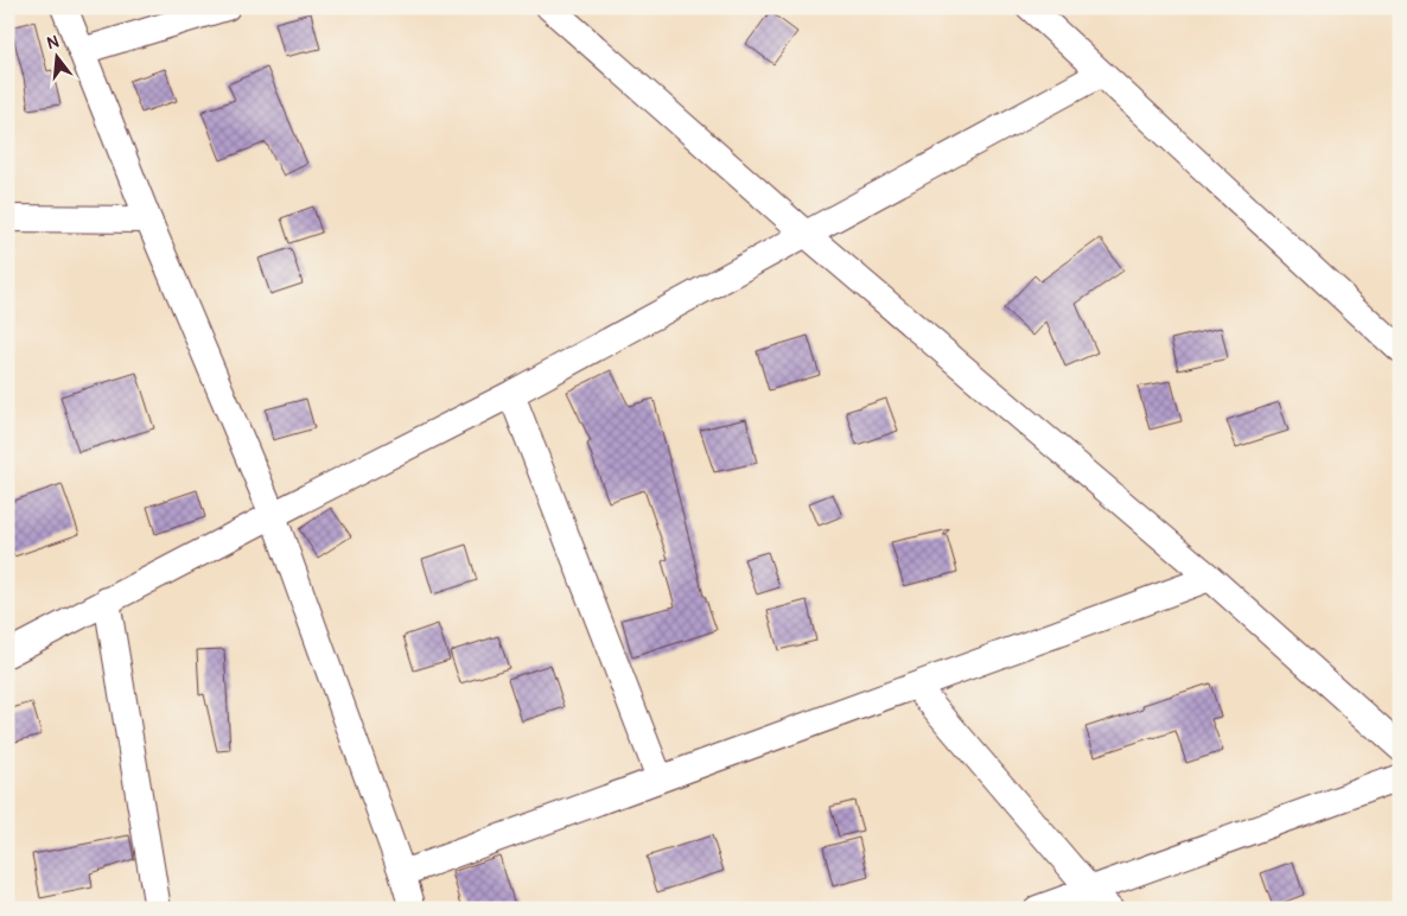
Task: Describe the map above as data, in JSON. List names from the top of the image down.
{
  "north": "top"
}
